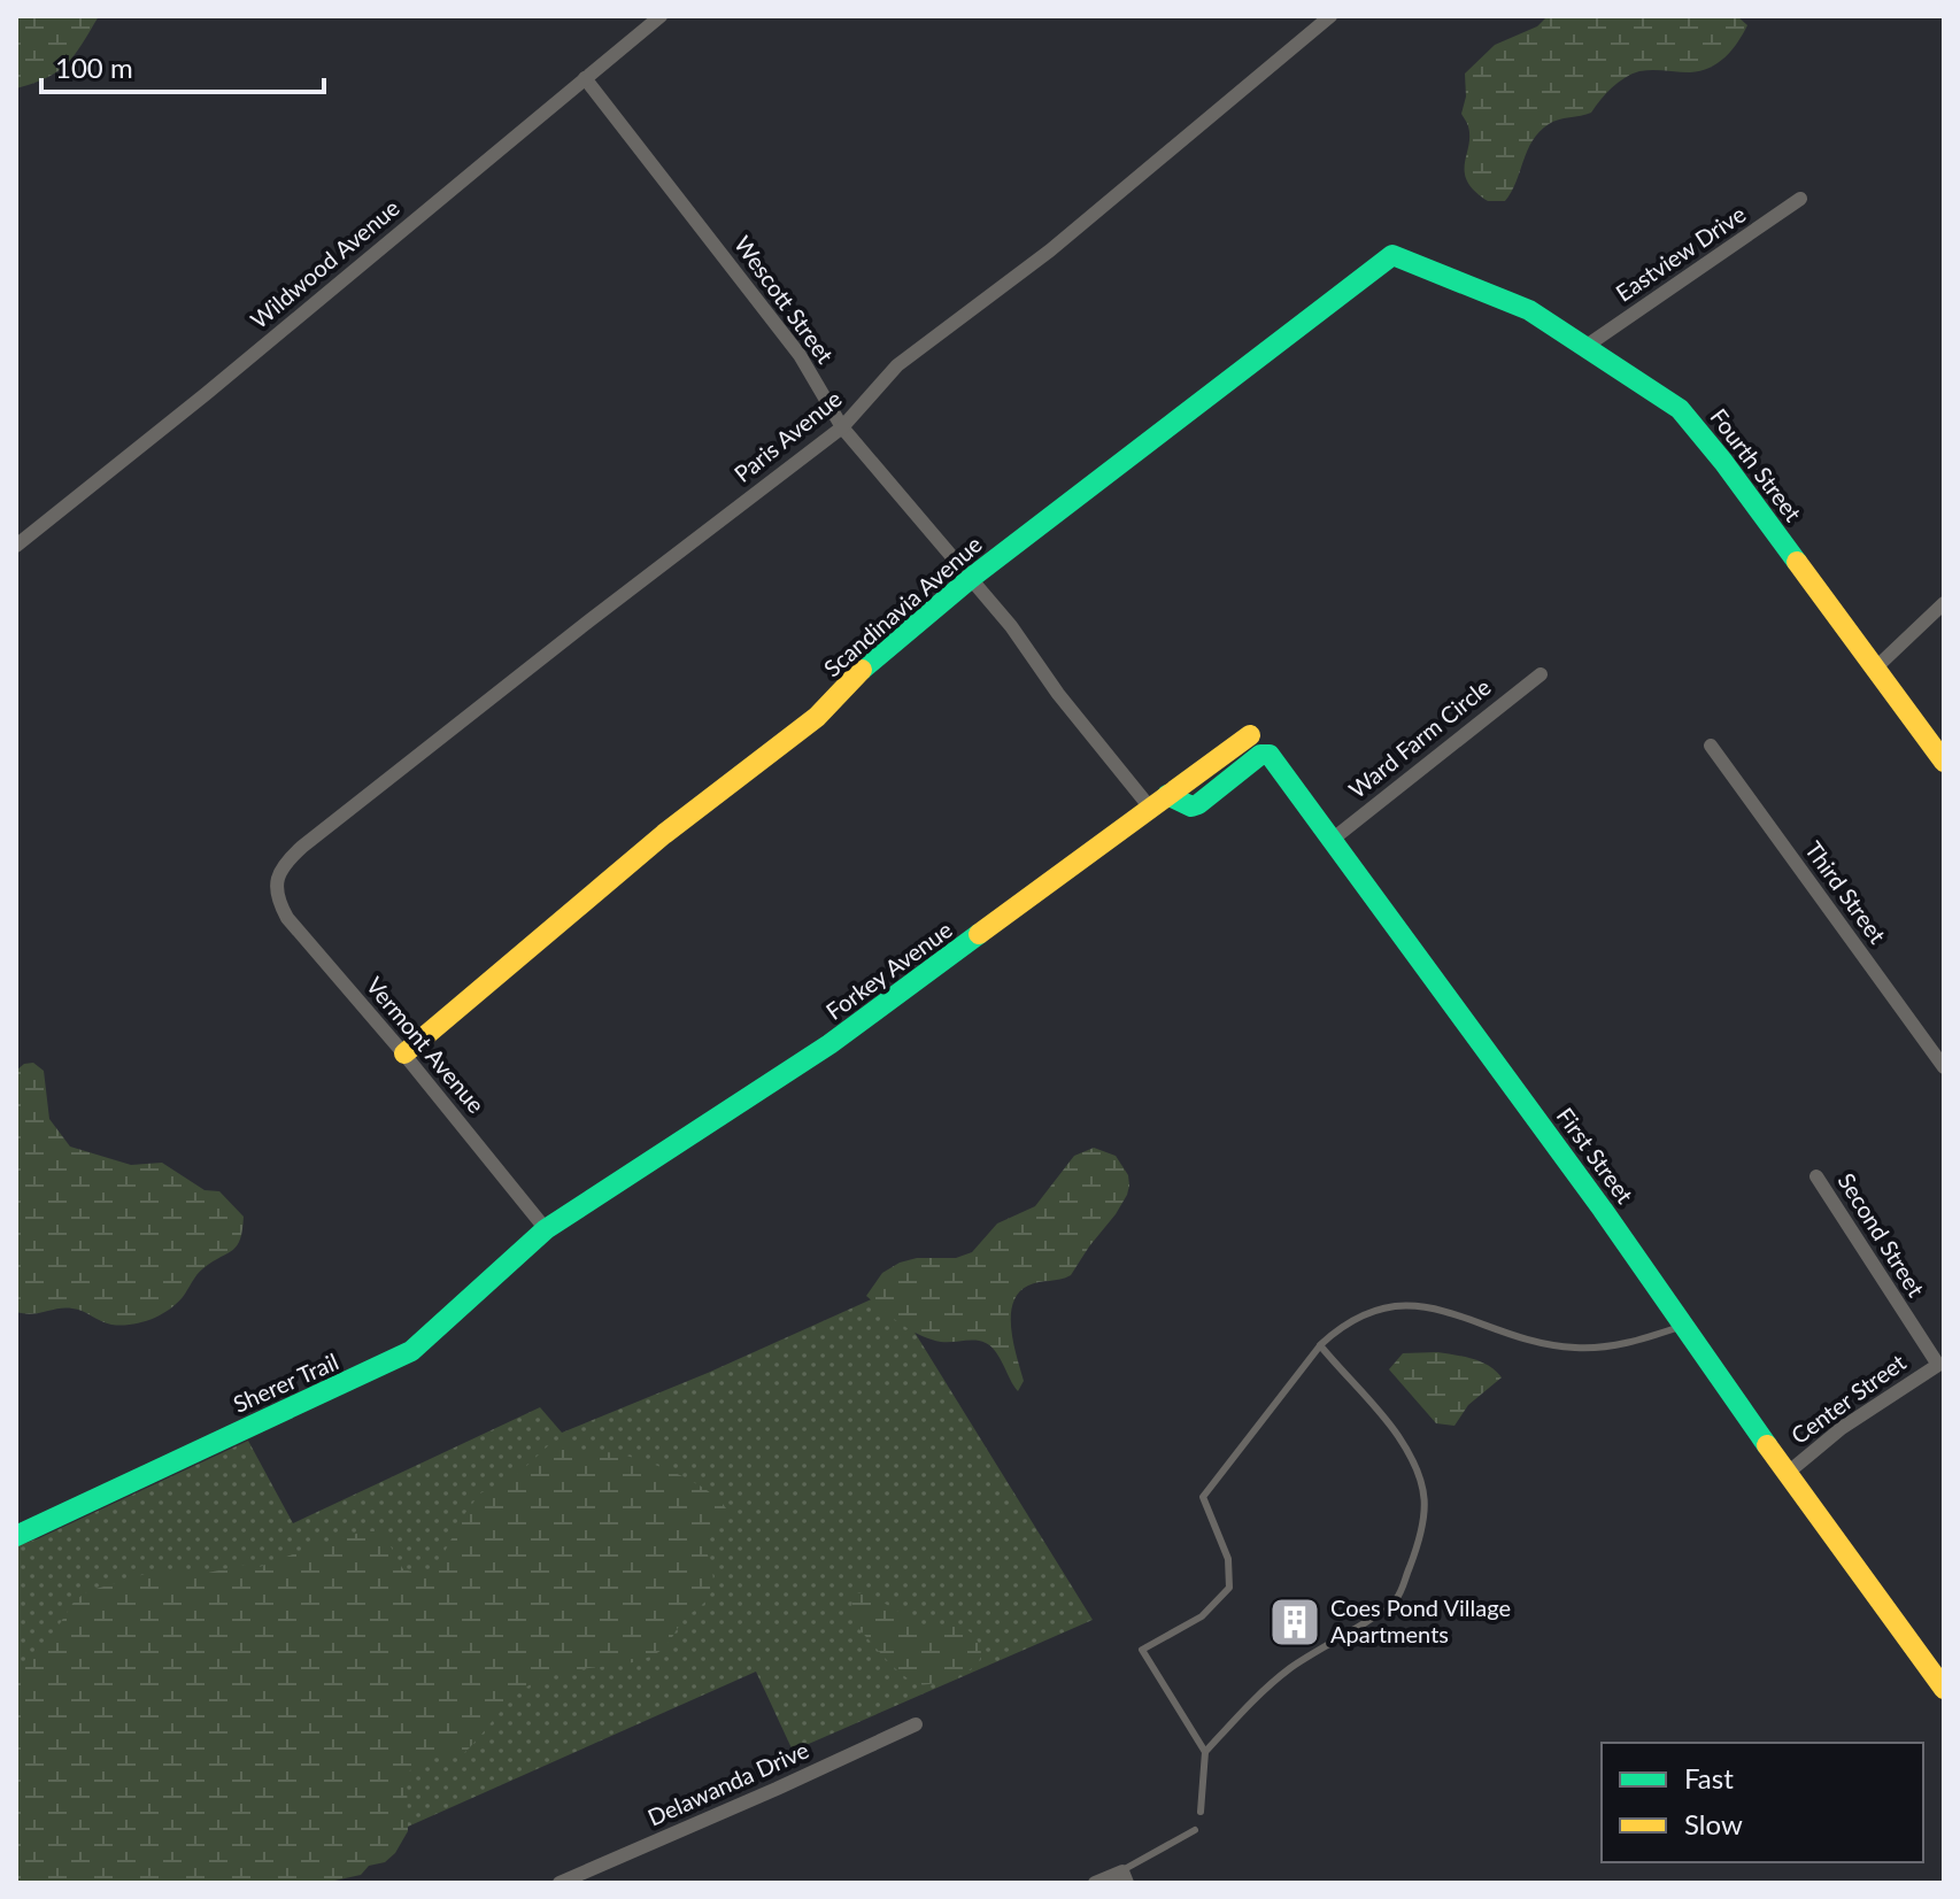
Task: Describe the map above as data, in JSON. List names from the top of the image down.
{
  "streets": {
    "street": [
      "Eastview Drive",
      "Wildwood Avenue",
      "Wescott Street",
      "Paris Avenue",
      "Fourth Street",
      "Scandinavia Avenue",
      "Ward Farm Circle",
      "Third Street",
      "Forkey Avenue",
      "Vermont Avenue",
      "First Street",
      "Second Street",
      "Sherer Trail",
      "Center Street",
      "Delawanda Drive"
    ]
  },
  "crossings": [
    ["Eastview Drive", "Fourth Street"],
    ["Wildwood Avenue", "Wescott Street"],
    ["Wescott Street", "Paris Avenue"],
    ["Wescott Street", "Scandinavia Avenue"],
    ["Wescott Street", "Forkey Avenue"],
    ["Wescott Street", "First Street"],
    ["Paris Avenue", "Vermont Avenue"],
    ["Fourth Street", "Scandinavia Avenue"],
    ["Scandinavia Avenue", "Vermont Avenue"],
    ["Ward Farm Circle", "First Street"],
    ["Forkey Avenue", "Vermont Avenue"],
    ["Forkey Avenue", "First Street"],
    ["Forkey Avenue", "Sherer Trail"],
    ["Vermont Avenue", "Sherer Trail"],
    ["First Street", "Center Street"],
    ["Second Street", "Center Street"]
  ],
  "places": {
    "building": ["Coes Pond Village Apartments"]
  },
  "legend": ["Fast", "Slow"],
  "scale_bar": "100 m"
}
